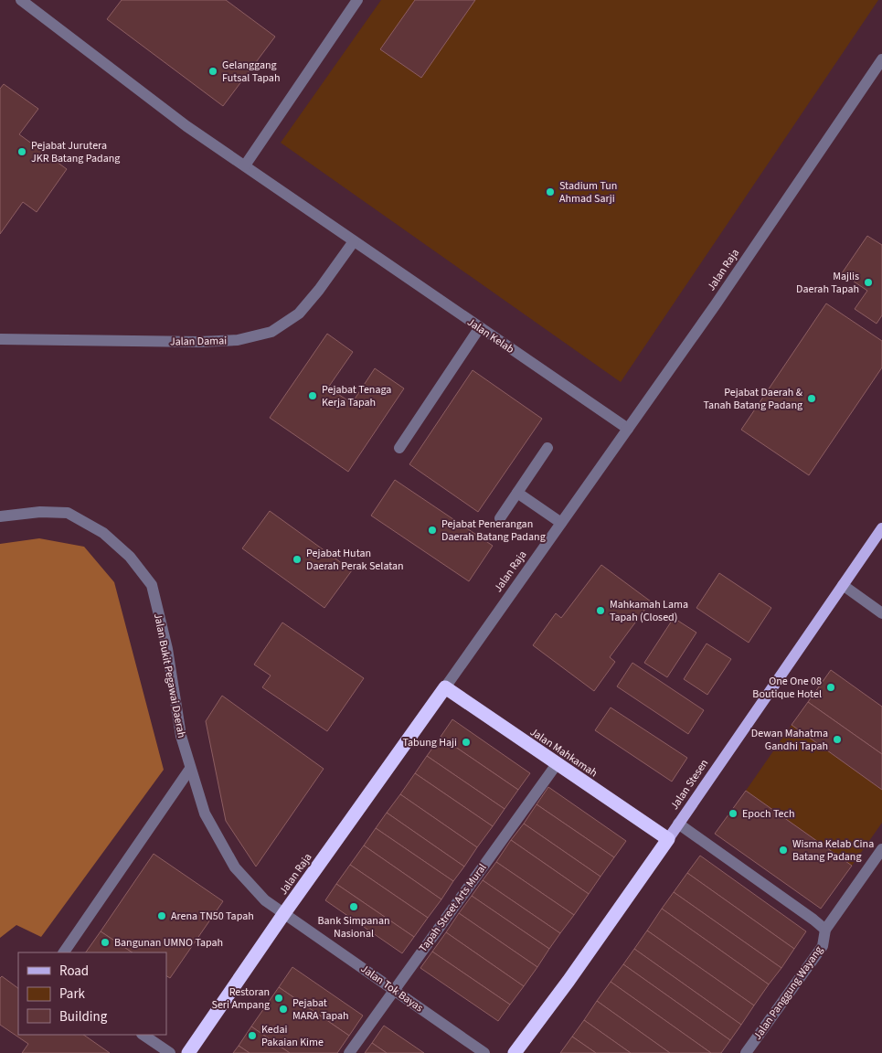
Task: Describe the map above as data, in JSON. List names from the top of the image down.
{
  "streets": {
    "highway": ["Jalan Raja", "Jalan Mahkamah", "Jalan Stesen"],
    "street": [
      "Jalan Kelab",
      "Jalan Damai",
      "Jalan Bukit Pegawai Daerah",
      "Tapah Street Arts Mural",
      "Jalan Tok Bayas",
      "Jalan Panggung Wayang"
    ]
  },
  "crossings": [
    ["Jalan Raja", "Jalan Kelab"],
    ["Jalan Raja", "Jalan Bukit Pegawai Daerah"],
    ["Jalan Raja", "Jalan Mahkamah"],
    ["Jalan Raja", "Jalan Tok Bayas"],
    ["Jalan Kelab", "Jalan Damai"],
    ["Jalan Bukit Pegawai Daerah", "Jalan Tok Bayas"],
    ["Jalan Mahkamah", "Jalan Stesen"],
    ["Jalan Mahkamah", "Tapah Street Arts Mural"],
    ["Tapah Street Arts Mural", "Jalan Tok Bayas"]
  ],
  "places": [
    "Gelanggang Futsal Tapah",
    "Pejabat Jurutera JKR Batang Padang",
    "Stadium Tun Ahmad Sarji",
    "Majlis Daerah Tapah",
    "Pejabat Tenaga Kerja Tapah",
    "Pejabat Daerah & Tanah Batang Padang",
    "Pejabat Penerangan Daerah Batang Padang",
    "Pejabat Hutan Daerah Perak Selatan",
    "Mahkamah Lama Tapah (Closed)",
    "One One 08 Boutique Hotel",
    "Dewan Mahatma Gandhi Tapah",
    "Tabung Haji",
    "Epoch Tech",
    "Wisma Kelab Cina Batang Padang",
    "Bank Simpanan Nasional",
    "Arena TN50 Tapah",
    "Bangunan UMNO Tapah",
    "Restoran Seri Ampang",
    "Pejabat MARA Tapah",
    "Kedai Pakaian Kime"
  ],
  "legend": ["Road", "Park", "Building"]
}
